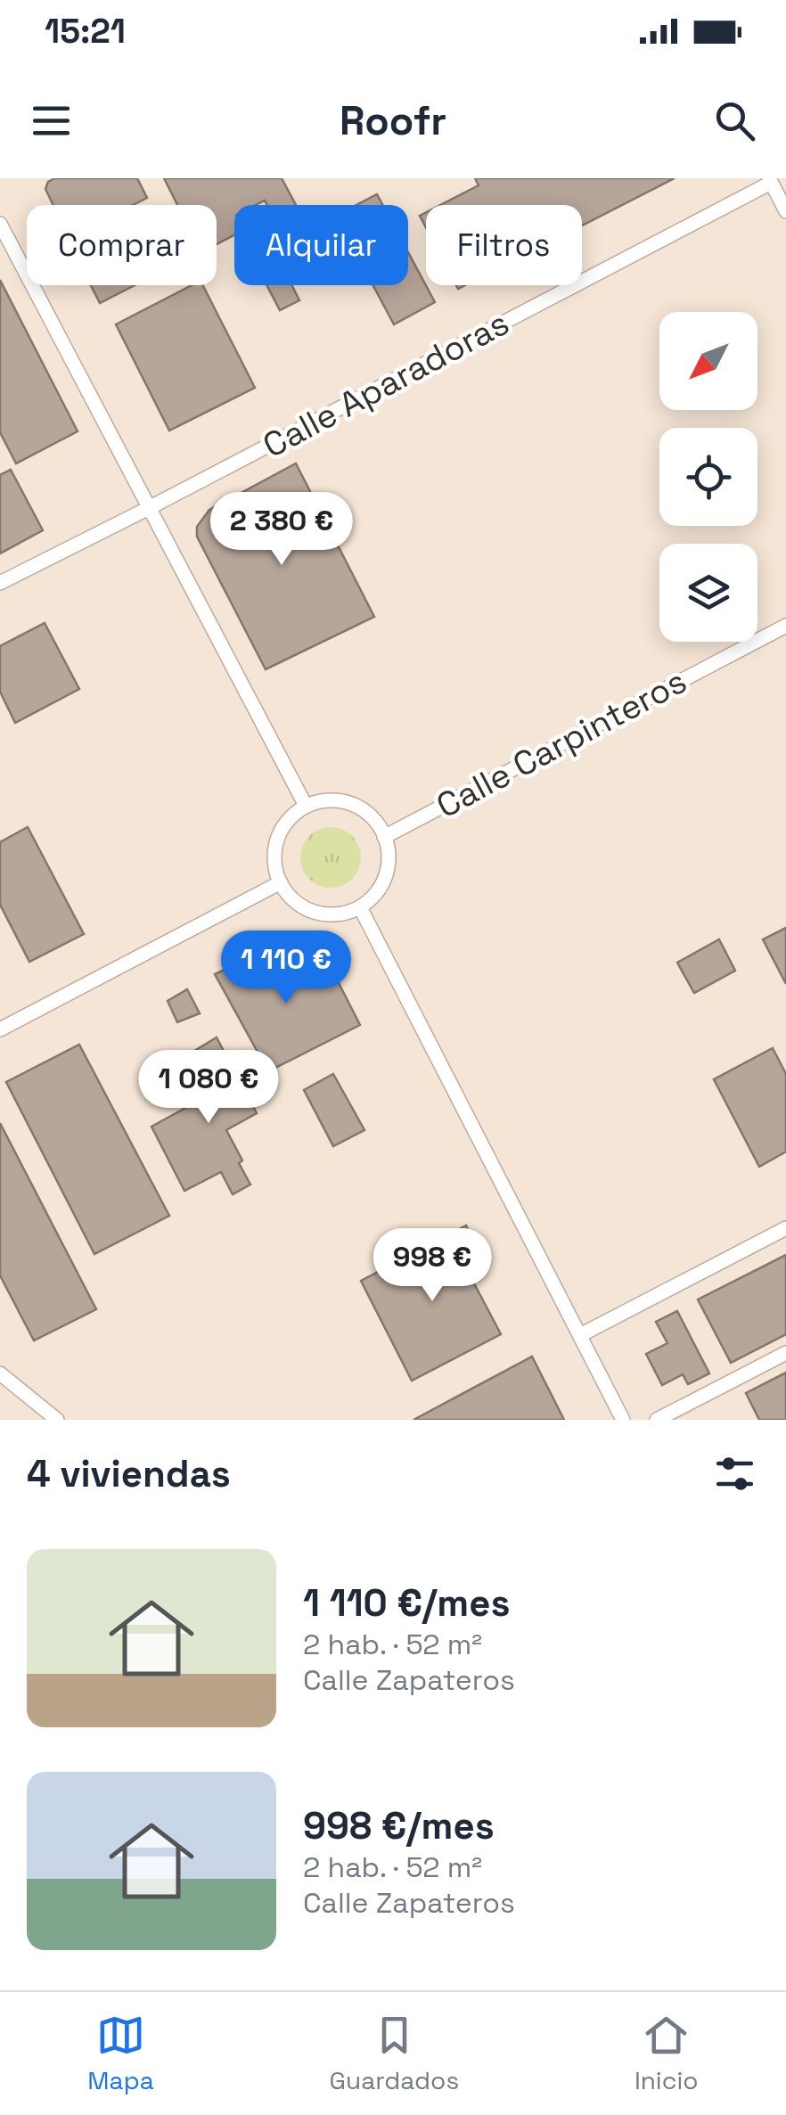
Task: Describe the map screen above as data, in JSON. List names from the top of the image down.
{
  "streets": {
    "street": ["Calle Aparadoras", "Calle Carpinteros"]
  },
  "north": "bottom left",
  "page": {
    "status": "15:21",
    "header": "Roofr",
    "chip": ["Comprar", "Alquilar", "Filtros"],
    "price": [
      "2 380 €",
      "1 110 €",
      "1 080 €",
      "998 €"
    ],
    "heading": "4 viviendas",
    "list": [
      {
        "name": "1 110 €/mes",
        "note": "2 hab. · 52 m² · Calle Zapateros"
      },
      {
        "name": "998 €/mes",
        "note": "2 hab. · 52 m² · Calle Zapateros"
      }
    ],
    "tabs": ["Mapa", "Guardados", "Inicio"]
  }
}
